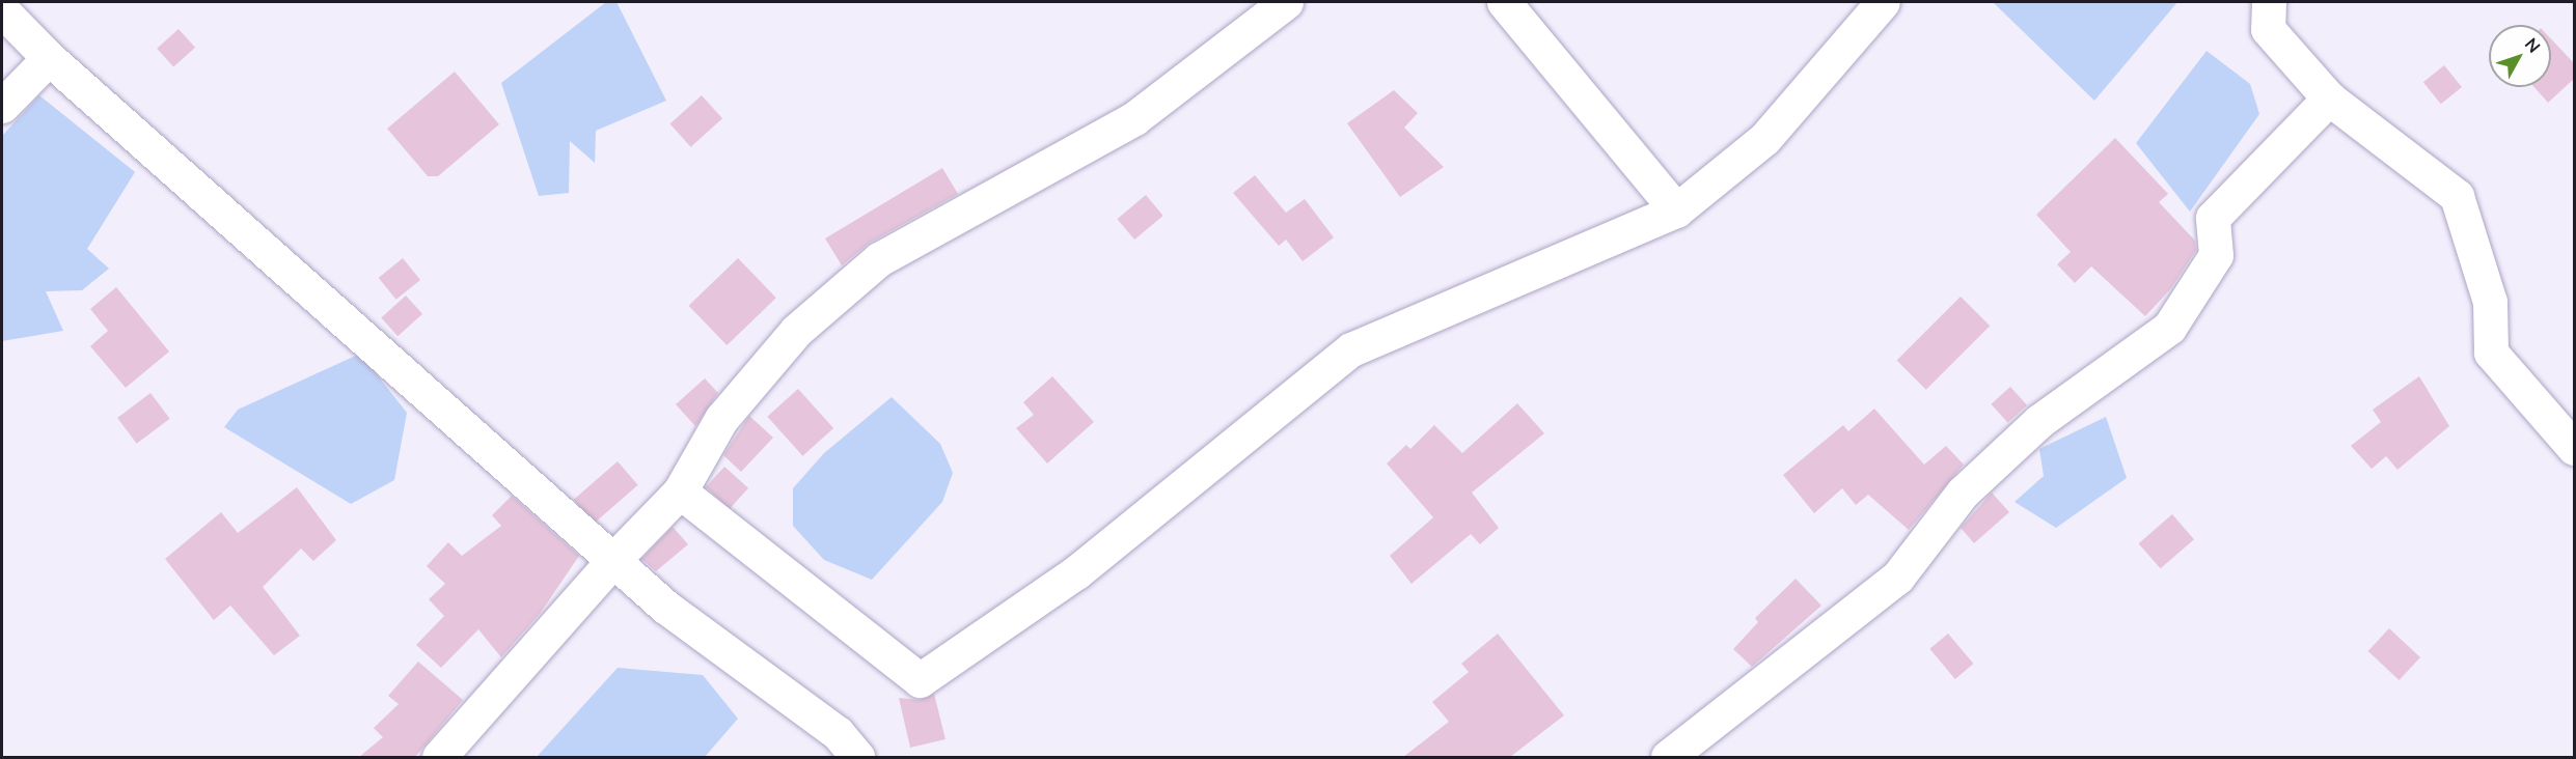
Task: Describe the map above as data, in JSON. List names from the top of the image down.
{
  "north": "top right"
}
